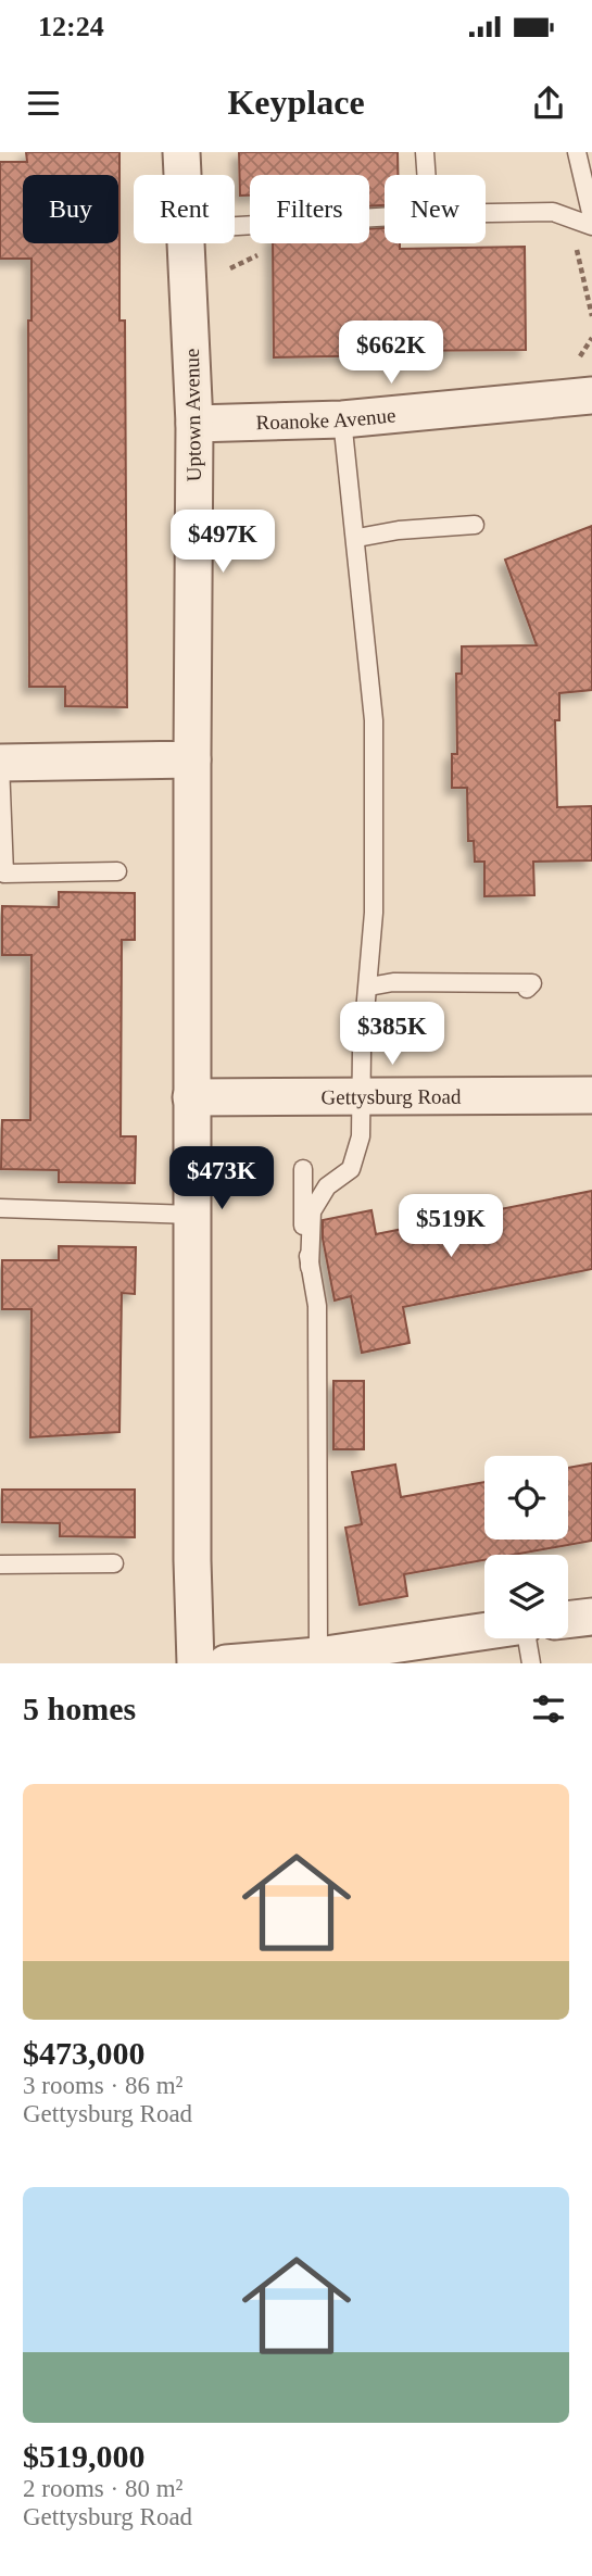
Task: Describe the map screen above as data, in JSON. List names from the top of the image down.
{
  "streets": {
    "street": ["Uptown Avenue", "Roanoke Avenue", "Gettysburg Road"]
  },
  "crossings": [
    ["Uptown Avenue", "Roanoke Avenue"],
    ["Uptown Avenue", "Gettysburg Road"]
  ],
  "page": {
    "status": "12:24",
    "header": "Keyplace",
    "chip": [
      "Buy",
      "Rent",
      "Filters",
      "New"
    ],
    "price": [
      "$662K",
      "$497K",
      "$385K",
      "$473K",
      "$519K"
    ],
    "heading": "5 homes",
    "list": [
      {
        "name": "$473,000",
        "note": "3 rooms · 86 m² · Gettysburg Road"
      },
      {
        "name": "$519,000",
        "note": "2 rooms · 80 m² · Gettysburg Road"
      }
    ]
  }
}
